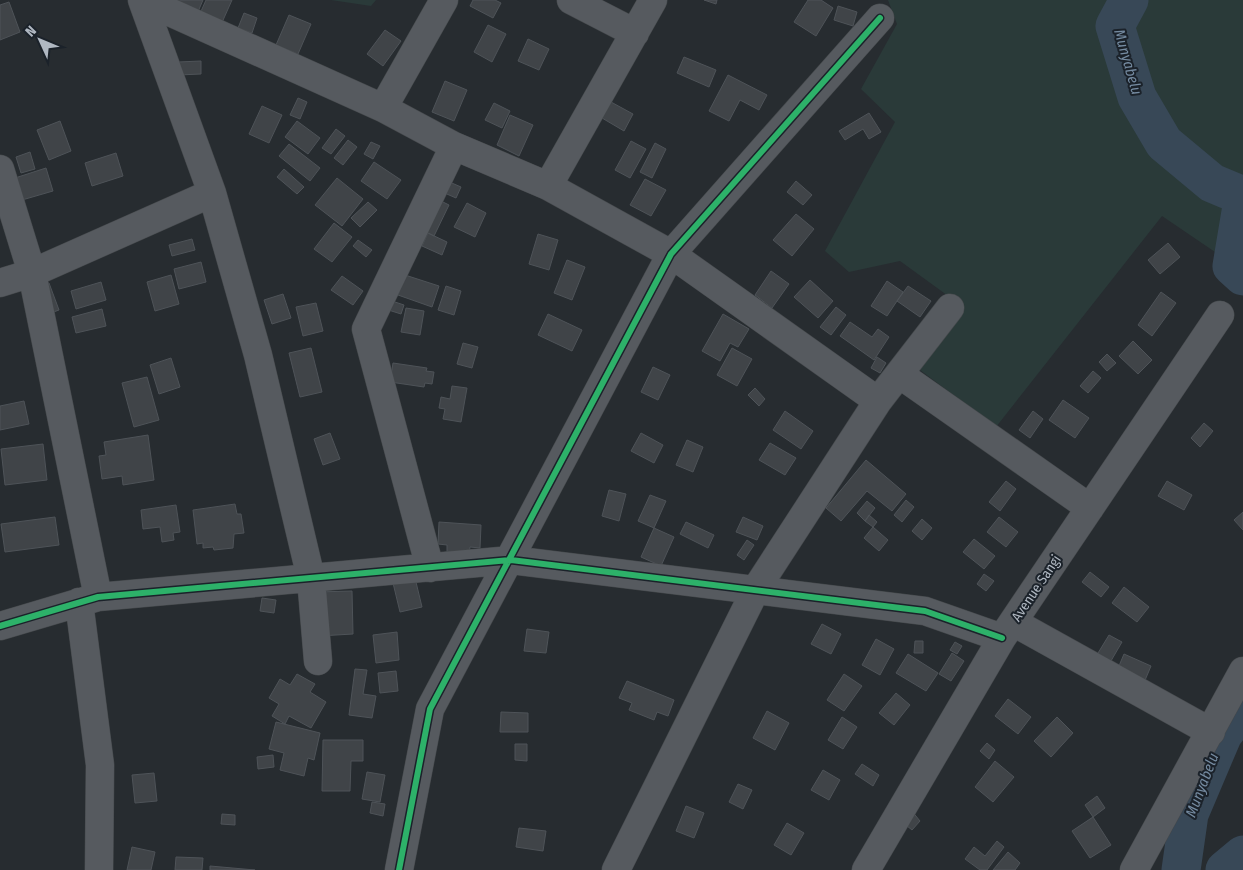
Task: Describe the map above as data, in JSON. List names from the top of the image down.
{
  "streets": {
    "street": ["Avenue Sangi"]
  },
  "water": ["Munyabelu"],
  "north": "top left"
}
